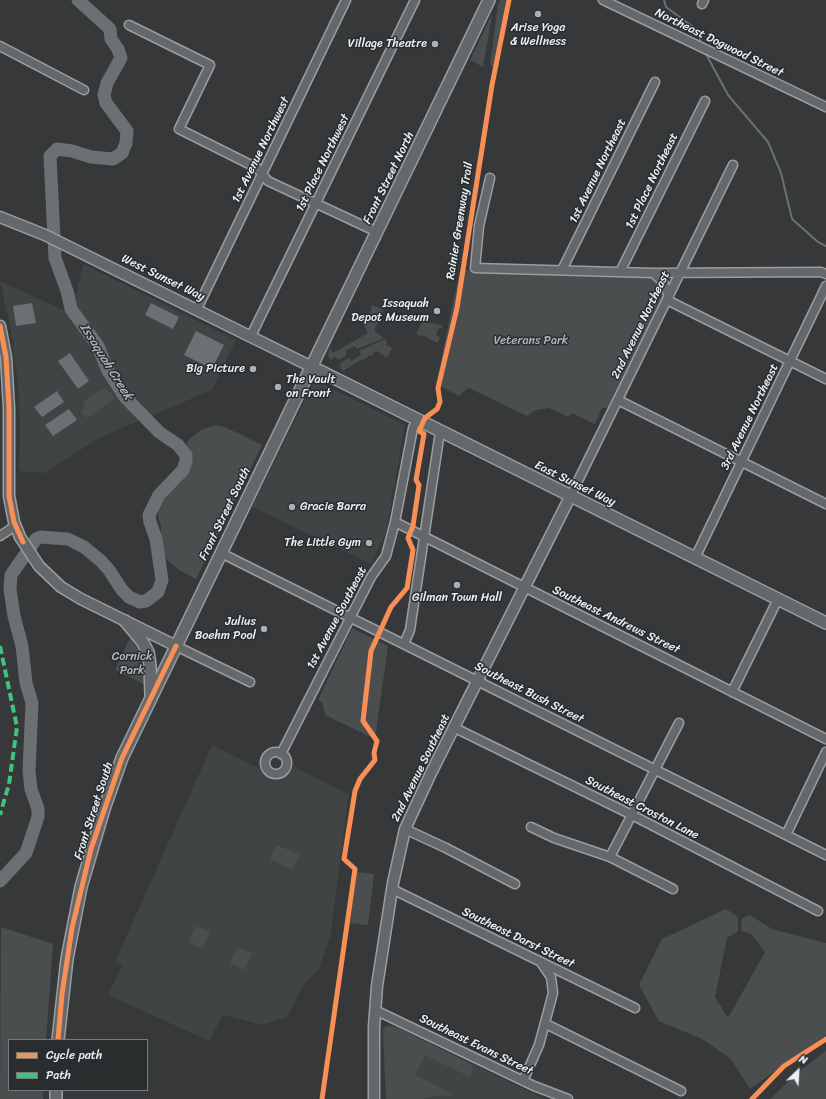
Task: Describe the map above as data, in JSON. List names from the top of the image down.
{
  "streets": {
    "main road": ["Front Street North", "East Sunset Way", "Front Street South"],
    "street": [
      "Northeast Dogwood Street",
      "1st Avenue Northwest",
      "1st Place Northwest",
      "1st Avenue Northeast",
      "1st Place Northeast",
      "West Sunset Way",
      "2nd Avenue Northeast",
      "3rd Avenue Northeast",
      "1st Avenue Southeast",
      "Southeast Andrews Street",
      "Southeast Bush Street",
      "2nd Avenue Southeast",
      "Southeast Croston Lane",
      "Southeast Darst Street",
      "Southeast Evans Street"
    ],
    "cycle path": ["Rainier Greenway Trail"]
  },
  "crossings": [
    ["1st Avenue Northwest", "West Sunset Way"],
    ["1st Place Northwest", "West Sunset Way"],
    ["Front Street North", "West Sunset Way"],
    ["Front Street North", "East Sunset Way"],
    ["Front Street North", "Front Street South"],
    ["West Sunset Way", "East Sunset Way"],
    ["West Sunset Way", "Front Street South"],
    ["2nd Avenue Northeast", "East Sunset Way"],
    ["2nd Avenue Northeast", "2nd Avenue Southeast"],
    ["3rd Avenue Northeast", "East Sunset Way"],
    ["East Sunset Way", "Front Street South"],
    ["East Sunset Way", "1st Avenue Southeast"],
    ["East Sunset Way", "2nd Avenue Southeast"],
    ["Front Street South", "Southeast Bush Street"],
    ["1st Avenue Southeast", "Southeast Andrews Street"],
    ["1st Avenue Southeast", "Southeast Bush Street"],
    ["Southeast Andrews Street", "2nd Avenue Southeast"],
    ["Southeast Bush Street", "2nd Avenue Southeast"],
    ["2nd Avenue Southeast", "Southeast Croston Lane"],
    ["2nd Avenue Southeast", "Southeast Darst Street"],
    ["2nd Avenue Southeast", "Southeast Evans Street"]
  ],
  "water": ["Issaquah Creek"],
  "parks": ["Veterans Park", "Cornick Park"],
  "places": [
    "Arise Yoga & Wellness",
    "Village Theatre",
    "Issaquah Depot Museum",
    "Big Picture",
    "The Vault on Front",
    "Gracie Barra",
    "The Little Gym",
    "Gilman Town Hall",
    "Julius Boehm Pool"
  ],
  "legend": ["Cycle path", "Path"],
  "north": "top right"
}
